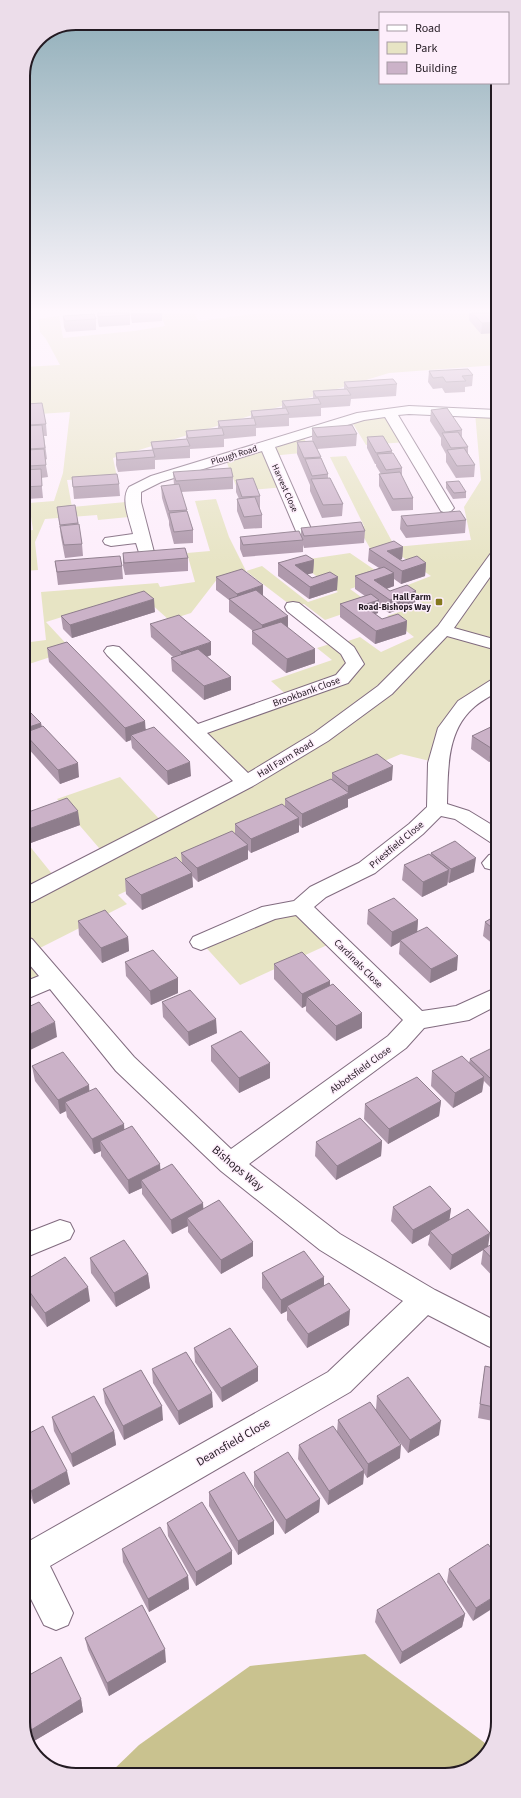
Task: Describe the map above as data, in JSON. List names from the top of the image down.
{
  "streets": {
    "street": [
      "Plough Road",
      "Harvest Close",
      "Brookbank Close",
      "Hall Farm Road",
      "Priestfield Close",
      "Cardinals Close",
      "Abbotsfield Close",
      "Bishops Way",
      "Deansfield Close"
    ]
  },
  "crossings": [
    ["Plough Road", "Harvest Close"],
    ["Priestfield Close", "Cardinals Close"],
    ["Cardinals Close", "Abbotsfield Close"],
    ["Abbotsfield Close", "Bishops Way"],
    ["Bishops Way", "Deansfield Close"]
  ],
  "places": {
    "transit": ["Hall Farm Road-Bishops Way"]
  },
  "legend": ["Road", "Park", "Building"]
}
